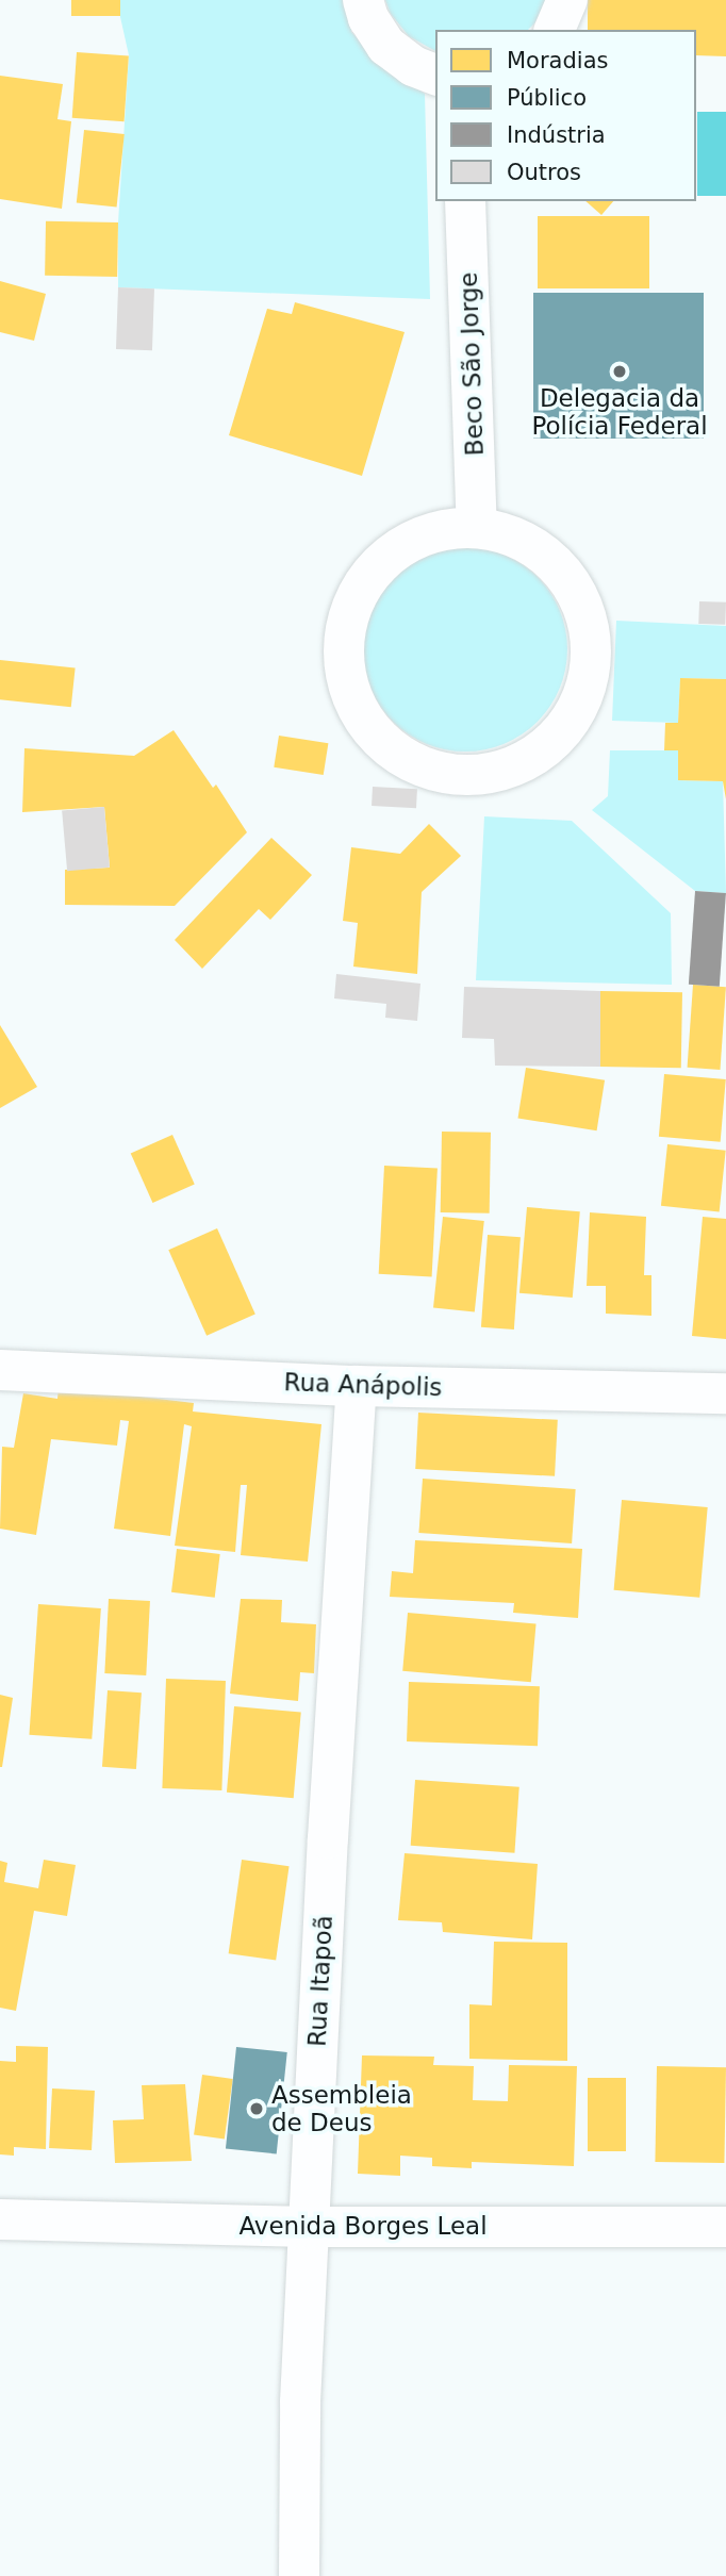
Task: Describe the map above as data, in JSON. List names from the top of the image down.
{
  "streets": {
    "street": [
      "Beco São Jorge",
      "Rua Anápolis",
      "Rua Itapoã",
      "Avenida Borges Leal"
    ]
  },
  "crossings": [
    ["Rua Anápolis", "Rua Itapoã"],
    ["Rua Itapoã", "Avenida Borges Leal"]
  ],
  "places": ["Delegacia da Polícia Federal", "Assembleia de Deus"],
  "legend": [
    "Moradias",
    "Público",
    "Indústria",
    "Outros"
  ]
}
